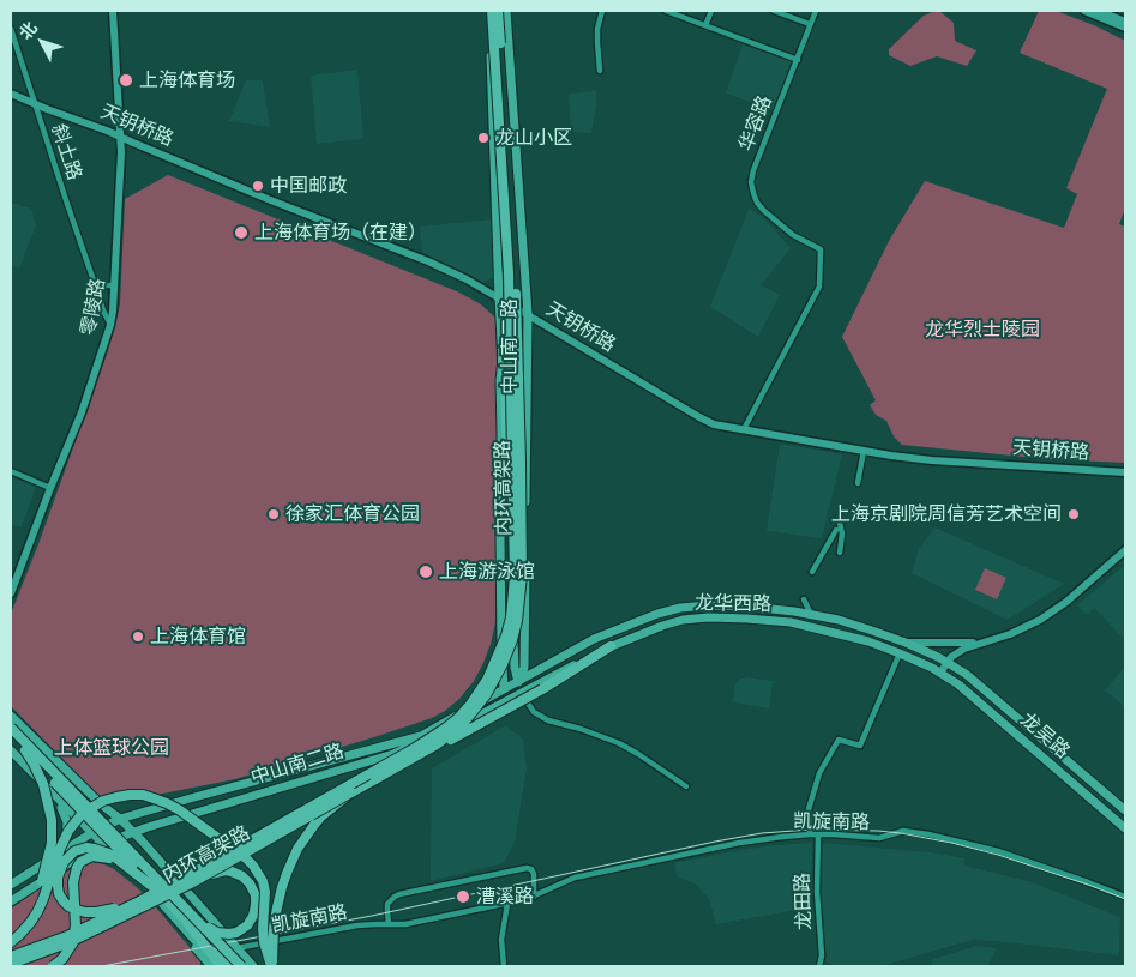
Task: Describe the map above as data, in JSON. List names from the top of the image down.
{
  "streets": {
    "highway": ["内环高架路"],
    "main road": ["中山南二路", "龙华西路", "龙吴路"],
    "street": [
      "华容路",
      "天钥桥路",
      "斜土路",
      "零陵路",
      "凯旋南路",
      "龙田路"
    ]
  },
  "crossings": [
    ["华容路", "天钥桥路"],
    ["天钥桥路", "斜土路"],
    ["天钥桥路", "零陵路"],
    ["天钥桥路", "中山南二路"],
    ["斜土路", "零陵路"],
    ["中山南二路", "内环高架路"],
    ["中山南二路", "龙华西路"],
    ["龙华西路", "龙吴路"],
    ["凯旋南路", "龙田路"]
  ],
  "parks": ["龙华烈士陵园", "上体篮球公园"],
  "places": [
    "上海体育场",
    "龙山小区",
    "中国邮政",
    "上海体育场（在建）",
    "徐家汇体育公园",
    "上海京剧院周信芳艺术空间",
    "上海游泳馆",
    "上海体育馆",
    "漕溪路"
  ],
  "north": "top left"
}
